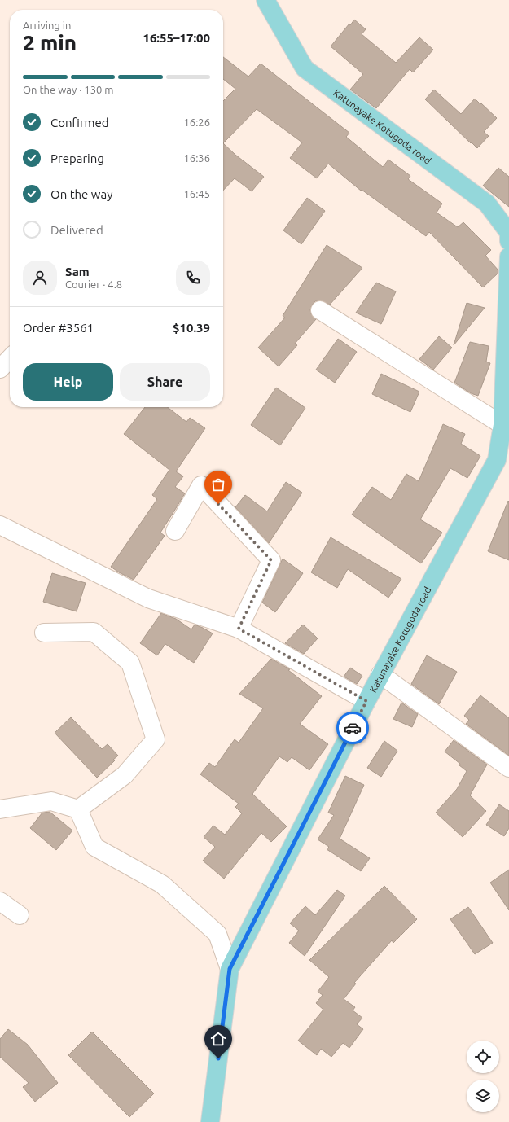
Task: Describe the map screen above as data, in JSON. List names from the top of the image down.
{
  "streets": {
    "main road": ["Katunayake Kotugoda road"]
  },
  "page": {
    "heading": ["2 min", "Arriving in", "16:55–17:00"],
    "panel": [
      "Sam",
      "Courier · 4.8",
      "Order #3561",
      "$10.39"
    ],
    "bar": "On the way · 130 m",
    "list": [
      ["Confirmed", "16:26"],
      ["Preparing", "16:36"],
      ["On the way", "16:45"],
      "Delivered"
    ],
    "buttons": ["Help", "Share"]
  }
}
